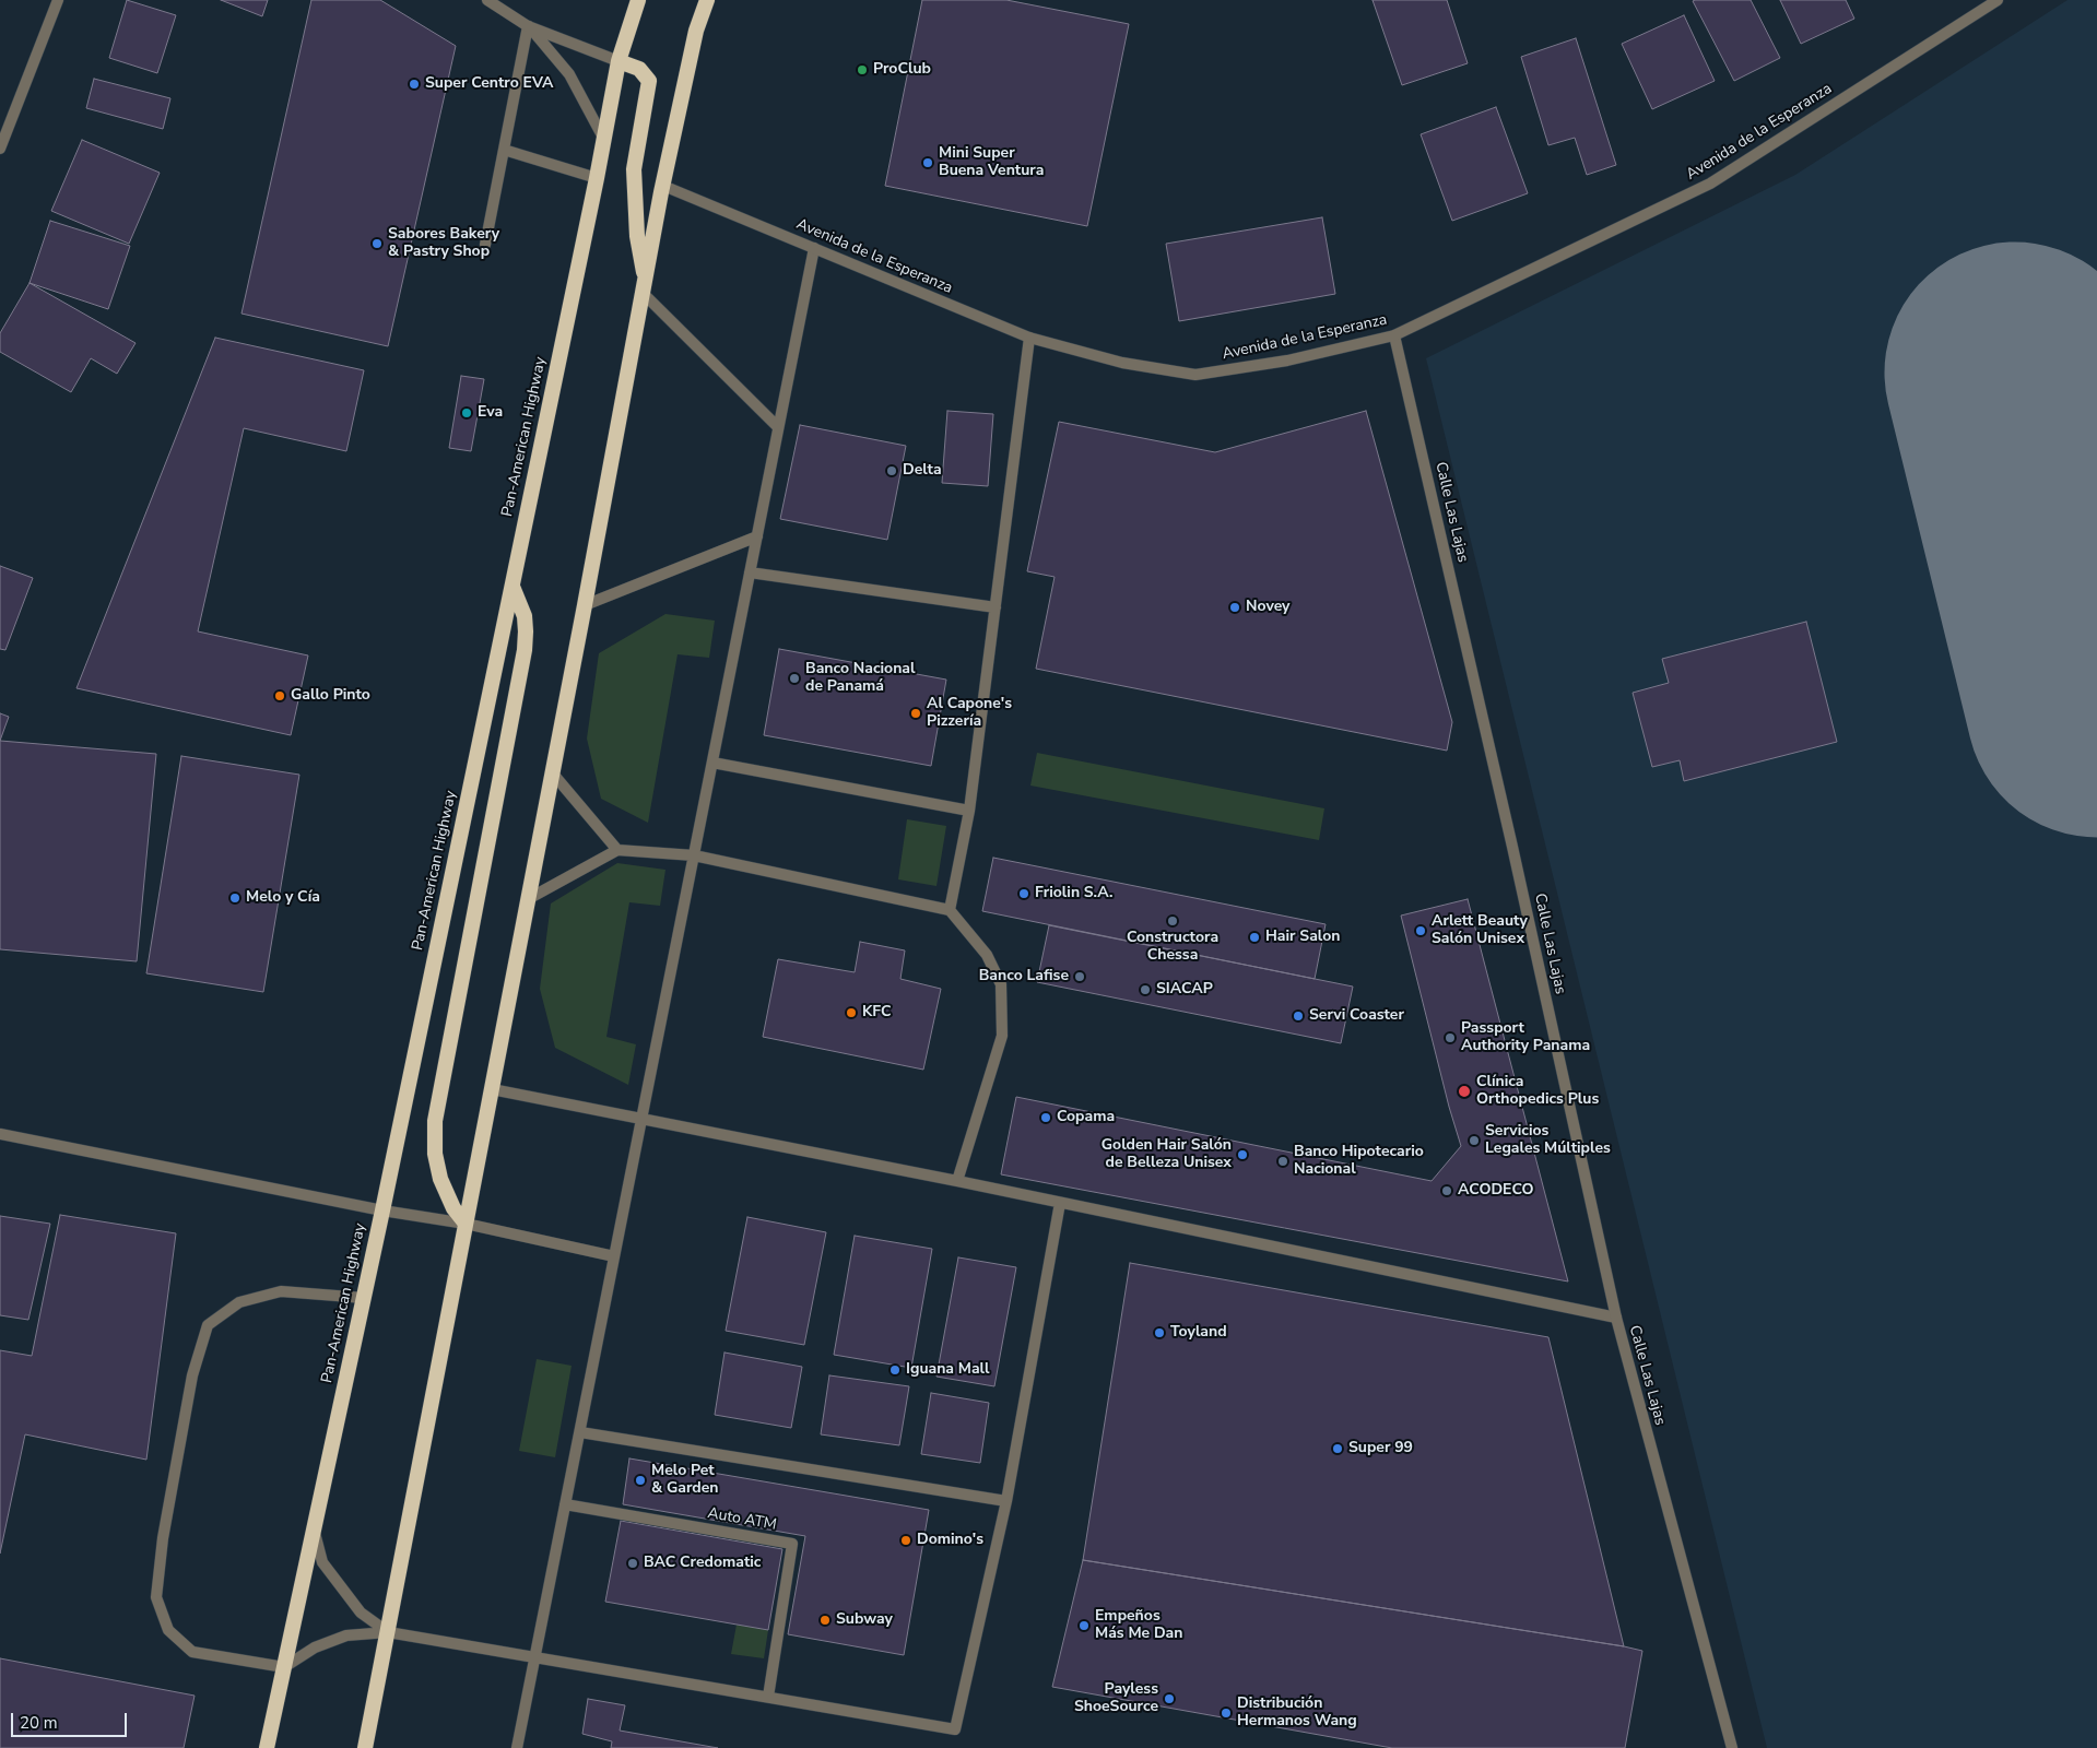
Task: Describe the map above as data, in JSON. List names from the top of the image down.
{
  "streets": {
    "highway": ["Pan-American Highway"],
    "street": ["Avenida de la Esperanza", "Calle Las Lajas", "Auto ATM"]
  },
  "crossings": [
    ["Avenida de la Esperanza", "Calle Las Lajas"]
  ],
  "places": [
    "ProClub",
    "Super Centro EVA",
    "Mini Super Buena Ventura",
    "Sabores Bakery & Pastry Shop",
    "Eva",
    "Delta",
    "Novey",
    "Banco Nacional de Panamá",
    "Gallo Pinto",
    "Al Capone's Pizzería",
    "Friolin S.A.",
    "Melo y Cía",
    "Constructora Chessa",
    "Arlett Beauty Salón Unisex",
    "Hair Salon",
    "Banco Lafise",
    "SIACAP",
    "KFC",
    "Servi Coaster",
    "Passport Authority Panama",
    "Clínica Orthopedics Plus",
    "Copama",
    "Servicios Legales Múltiples",
    "Golden Hair Salón de Belleza Unisex",
    "Banco Hipotecario Nacional",
    "ACODECO",
    "Toyland",
    "Iguana Mall",
    "Super 99",
    "Melo Pet & Garden",
    "Domino's",
    "BAC Credomatic",
    "Subway",
    "Empeños Más Me Dan",
    "Payless ShoeSource",
    "Distribución Hermanos Wang"
  ],
  "scale_bar": "20 m"
}
